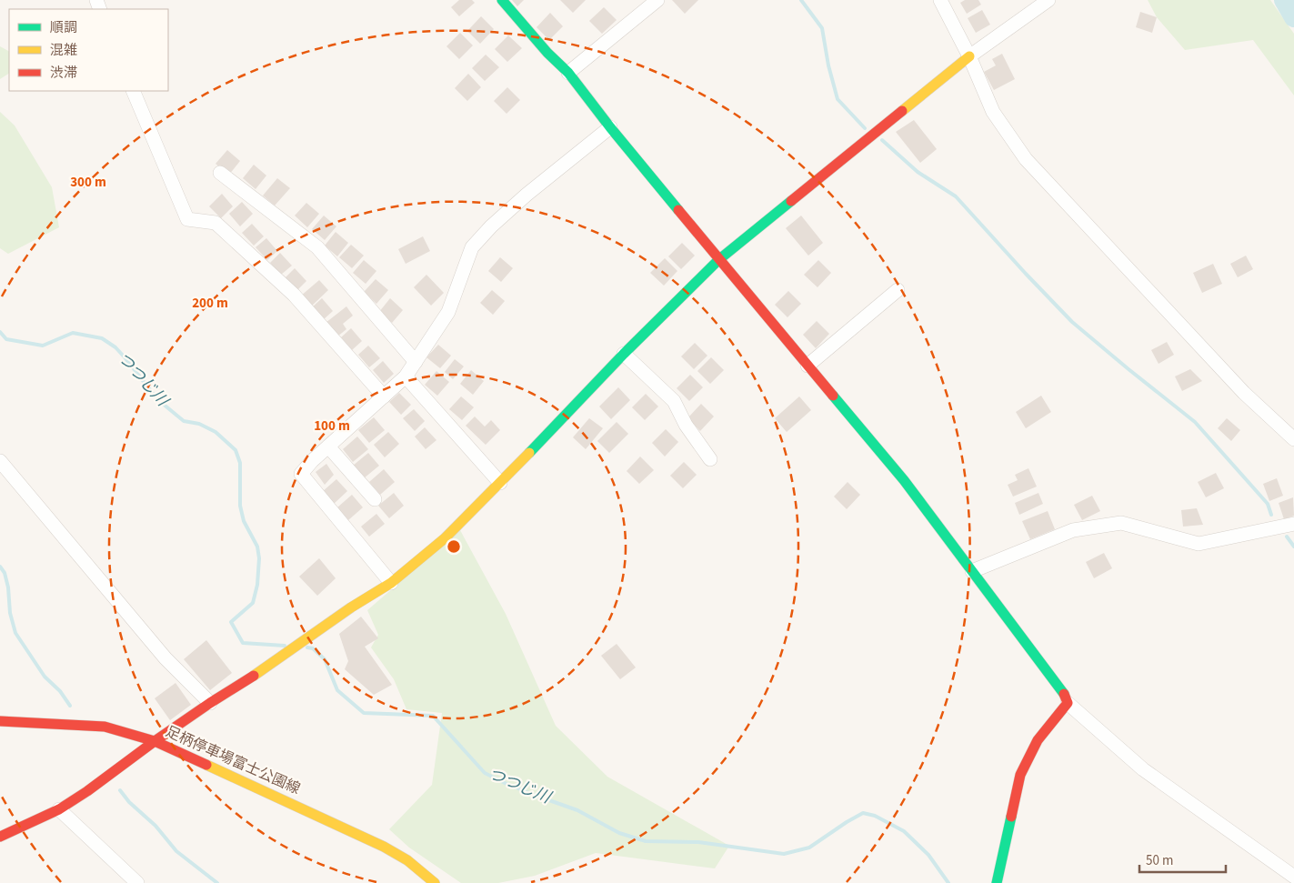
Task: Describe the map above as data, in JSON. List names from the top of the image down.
{
  "streets": {
    "street": ["足柄停車場富士公園線"]
  },
  "water": ["つつじ川"],
  "legend": ["順調", "混雑", "渋滞"],
  "scale_bar": "50 m",
  "rings": ["300 m", "200 m", "100 m"]
}
